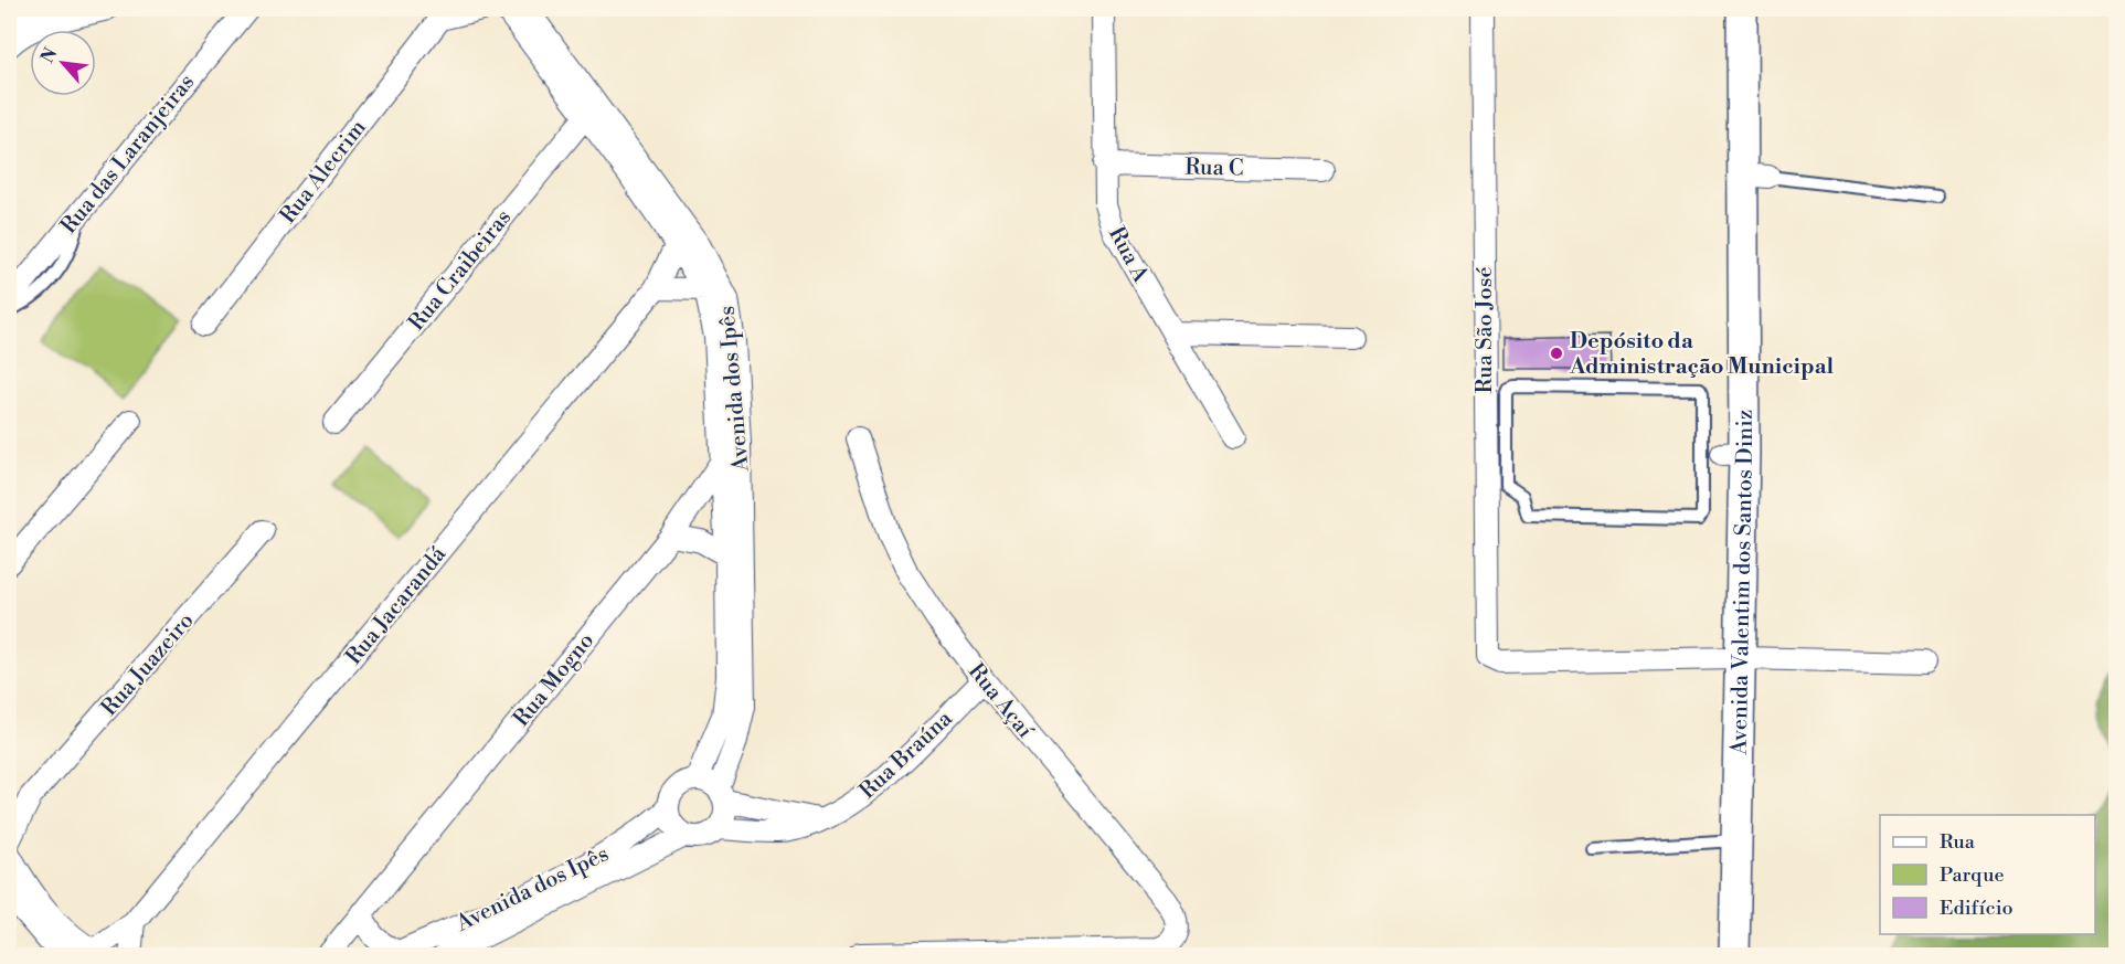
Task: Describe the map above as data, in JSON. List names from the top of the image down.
{
  "streets": {
    "street": [
      "Rua das Laranjeiras",
      "Rua C",
      "Rua Alecrim",
      "Rua A",
      "Rua Craibeiras",
      "Rua São José",
      "Avenida dos Ipês",
      "Avenida Valentim dos Santos Diniz",
      "Rua Jacarandá",
      "Rua Juazeiro",
      "Rua Mogno",
      "Rua Açaí",
      "Rua Braúna"
    ]
  },
  "crossings": [
    ["Rua C", "Rua A"],
    ["Rua Craibeiras", "Avenida dos Ipês"],
    ["Rua São José", "Avenida Valentim dos Santos Diniz"],
    ["Avenida dos Ipês", "Rua Jacarandá"],
    ["Avenida dos Ipês", "Rua Mogno"],
    ["Avenida dos Ipês", "Rua Braúna"],
    ["Rua Açaí", "Rua Braúna"]
  ],
  "places": ["Depósito da Administração Municipal"],
  "legend": ["Rua", "Parque", "Edifício"],
  "north": "top left"
}
